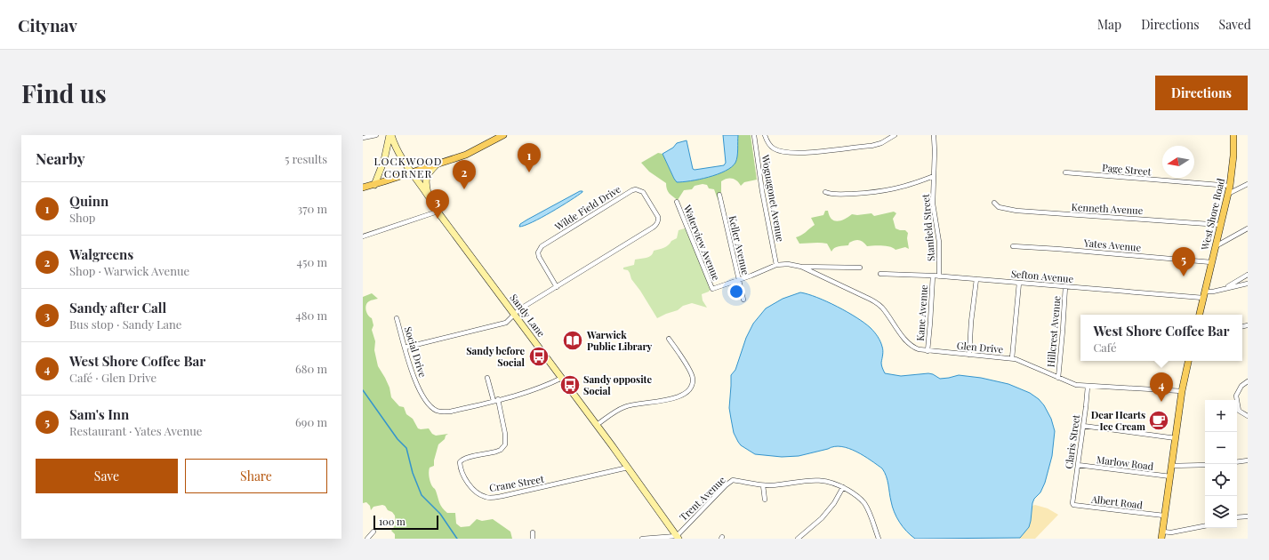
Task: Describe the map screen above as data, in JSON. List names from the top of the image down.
{
  "streets": {
    "main road": ["West Shore Road", "Sandy Lane"],
    "street": [
      "Page Street",
      "Woguagonet Avenue",
      "Wilde Field Drive",
      "Kenneth Avenue",
      "Stanfield Street",
      "Waterview Avenue",
      "Keller Avenue",
      "Yates Avenue",
      "Sefton Avenue",
      "Kane Avenue",
      "Hillcrest Avenue",
      "Glen Drive",
      "Social Drive",
      "Claris Street",
      "Marlow Road",
      "Crane Street",
      "Trent Avenue",
      "Albert Road"
    ]
  },
  "crossings": [
    ["Page Street", "West Shore Road"],
    ["Wilde Field Drive", "Sandy Lane"],
    ["Wilde Field Drive", "Social Drive"],
    ["Kenneth Avenue", "West Shore Road"],
    ["West Shore Road", "Yates Avenue"],
    ["West Shore Road", "Sefton Avenue"],
    ["Stanfield Street", "Sefton Avenue"],
    ["Waterview Avenue", "Keller Avenue"],
    ["Sefton Avenue", "Kane Avenue"],
    ["Sefton Avenue", "Hillcrest Avenue"],
    ["Kane Avenue", "Glen Drive"],
    ["Sandy Lane", "Social Drive"],
    ["Sandy Lane", "Crane Street"],
    ["Sandy Lane", "Trent Avenue"],
    ["Hillcrest Avenue", "Glen Drive"],
    ["Glen Drive", "Claris Street"],
    ["Social Drive", "Crane Street"],
    ["Claris Street", "Marlow Road"],
    ["Claris Street", "Albert Road"]
  ],
  "districts": ["LOCKWOOD CORNER"],
  "places": {
    "library": ["Warwick Public Library"],
    "bus stop": ["Sandy before Social", "Sandy opposite Social"],
    "cafe": ["Dear Hearts Ice Cream"]
  },
  "scale_bar": "100 m",
  "north": "left",
  "page": {
    "header": "Citynav",
    "nav": ["Map", "Directions", "Saved"],
    "buttons": [
      "Directions",
      ["Save", "Share"]
    ],
    "title": "Find us",
    "heading": ["Nearby", "5 results"],
    "pins": [
      "1",
      "2",
      "3",
      "5",
      "4"
    ],
    "list": [
      {
        "mark": "1",
        "name": "Quinn",
        "note": "Shop",
        "value": "370 m"
      },
      {
        "mark": "2",
        "name": "Walgreens",
        "note": "Shop · Warwick Avenue",
        "value": "450 m"
      },
      {
        "mark": "3",
        "name": "Sandy after Call",
        "note": "Bus stop · Sandy Lane",
        "value": "480 m"
      },
      {
        "mark": "4",
        "name": "West Shore Coffee Bar",
        "note": "Café · Glen Drive",
        "value": "680 m"
      },
      {
        "mark": "5",
        "name": "Sam's Inn",
        "note": "Restaurant · Yates Avenue",
        "value": "690 m"
      }
    ],
    "popup": ["West Shore Coffee Bar", "Café"],
    "map_buttons": ["+", "−"],
    "scale": "100 m"
  }
}
